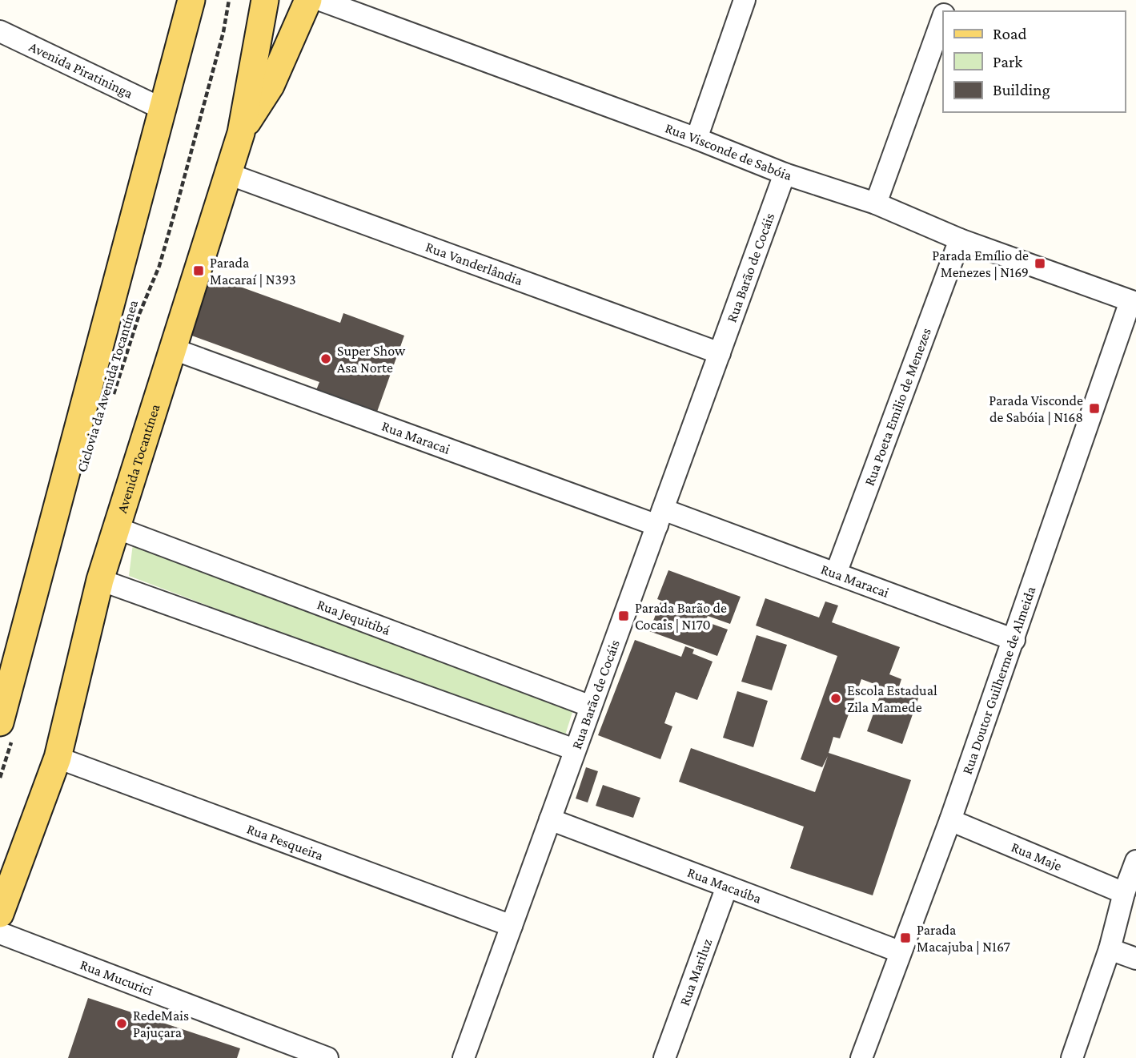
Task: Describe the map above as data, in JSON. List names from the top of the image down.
{
  "streets": {
    "main road": ["Avenida Tocantínea"],
    "street": [
      "Avenida Piratininga",
      "Rua Visconde de Sabóia",
      "Rua Vanderlândia",
      "Rua Barão de Cocáis",
      "Rua Poeta Emilio de Menezes",
      "Rua Maracai",
      "Rua Jequitibá",
      "Rua Doutor Guilherme de Almeida",
      "Rua Pesqueira",
      "Rua Maje",
      "Rua Macaúba",
      "Rua Mariluz",
      "Rua Mucurici"
    ],
    "path": ["Ciclovia da Avenida Tocantínea"]
  },
  "crossings": [
    ["Rua Visconde de Sabóia", "Rua Barão de Cocáis"],
    ["Rua Visconde de Sabóia", "Rua Poeta Emilio de Menezes"],
    ["Rua Visconde de Sabóia", "Rua Doutor Guilherme de Almeida"],
    ["Rua Vanderlândia", "Rua Barão de Cocáis"],
    ["Rua Vanderlândia", "Avenida Tocantínea"],
    ["Rua Barão de Cocáis", "Rua Maracai"],
    ["Rua Barão de Cocáis", "Rua Jequitibá"],
    ["Rua Barão de Cocáis", "Rua Pesqueira"],
    ["Rua Barão de Cocáis", "Rua Macaúba"],
    ["Rua Poeta Emilio de Menezes", "Rua Maracai"],
    ["Rua Maracai", "Avenida Tocantínea"],
    ["Rua Maracai", "Rua Doutor Guilherme de Almeida"],
    ["Avenida Tocantínea", "Rua Jequitibá"],
    ["Avenida Tocantínea", "Rua Pesqueira"],
    ["Rua Doutor Guilherme de Almeida", "Rua Maje"],
    ["Rua Doutor Guilherme de Almeida", "Rua Macaúba"],
    ["Rua Macaúba", "Rua Mariluz"]
  ],
  "places": {
    "transit": [
      "Parada Emílio de Menezes | N169",
      "Parada Macaraí | N393",
      "Parada Visconde de Sabóia | N168",
      "Parada Barão de Cocais | N170",
      "Parada Macajuba | N167"
    ],
    "other": ["Super Show Asa Norte", "Escola Estadual Zila Mamede", "RedeMais Pajuçara"]
  },
  "legend": ["Road", "Park", "Building"]
}
